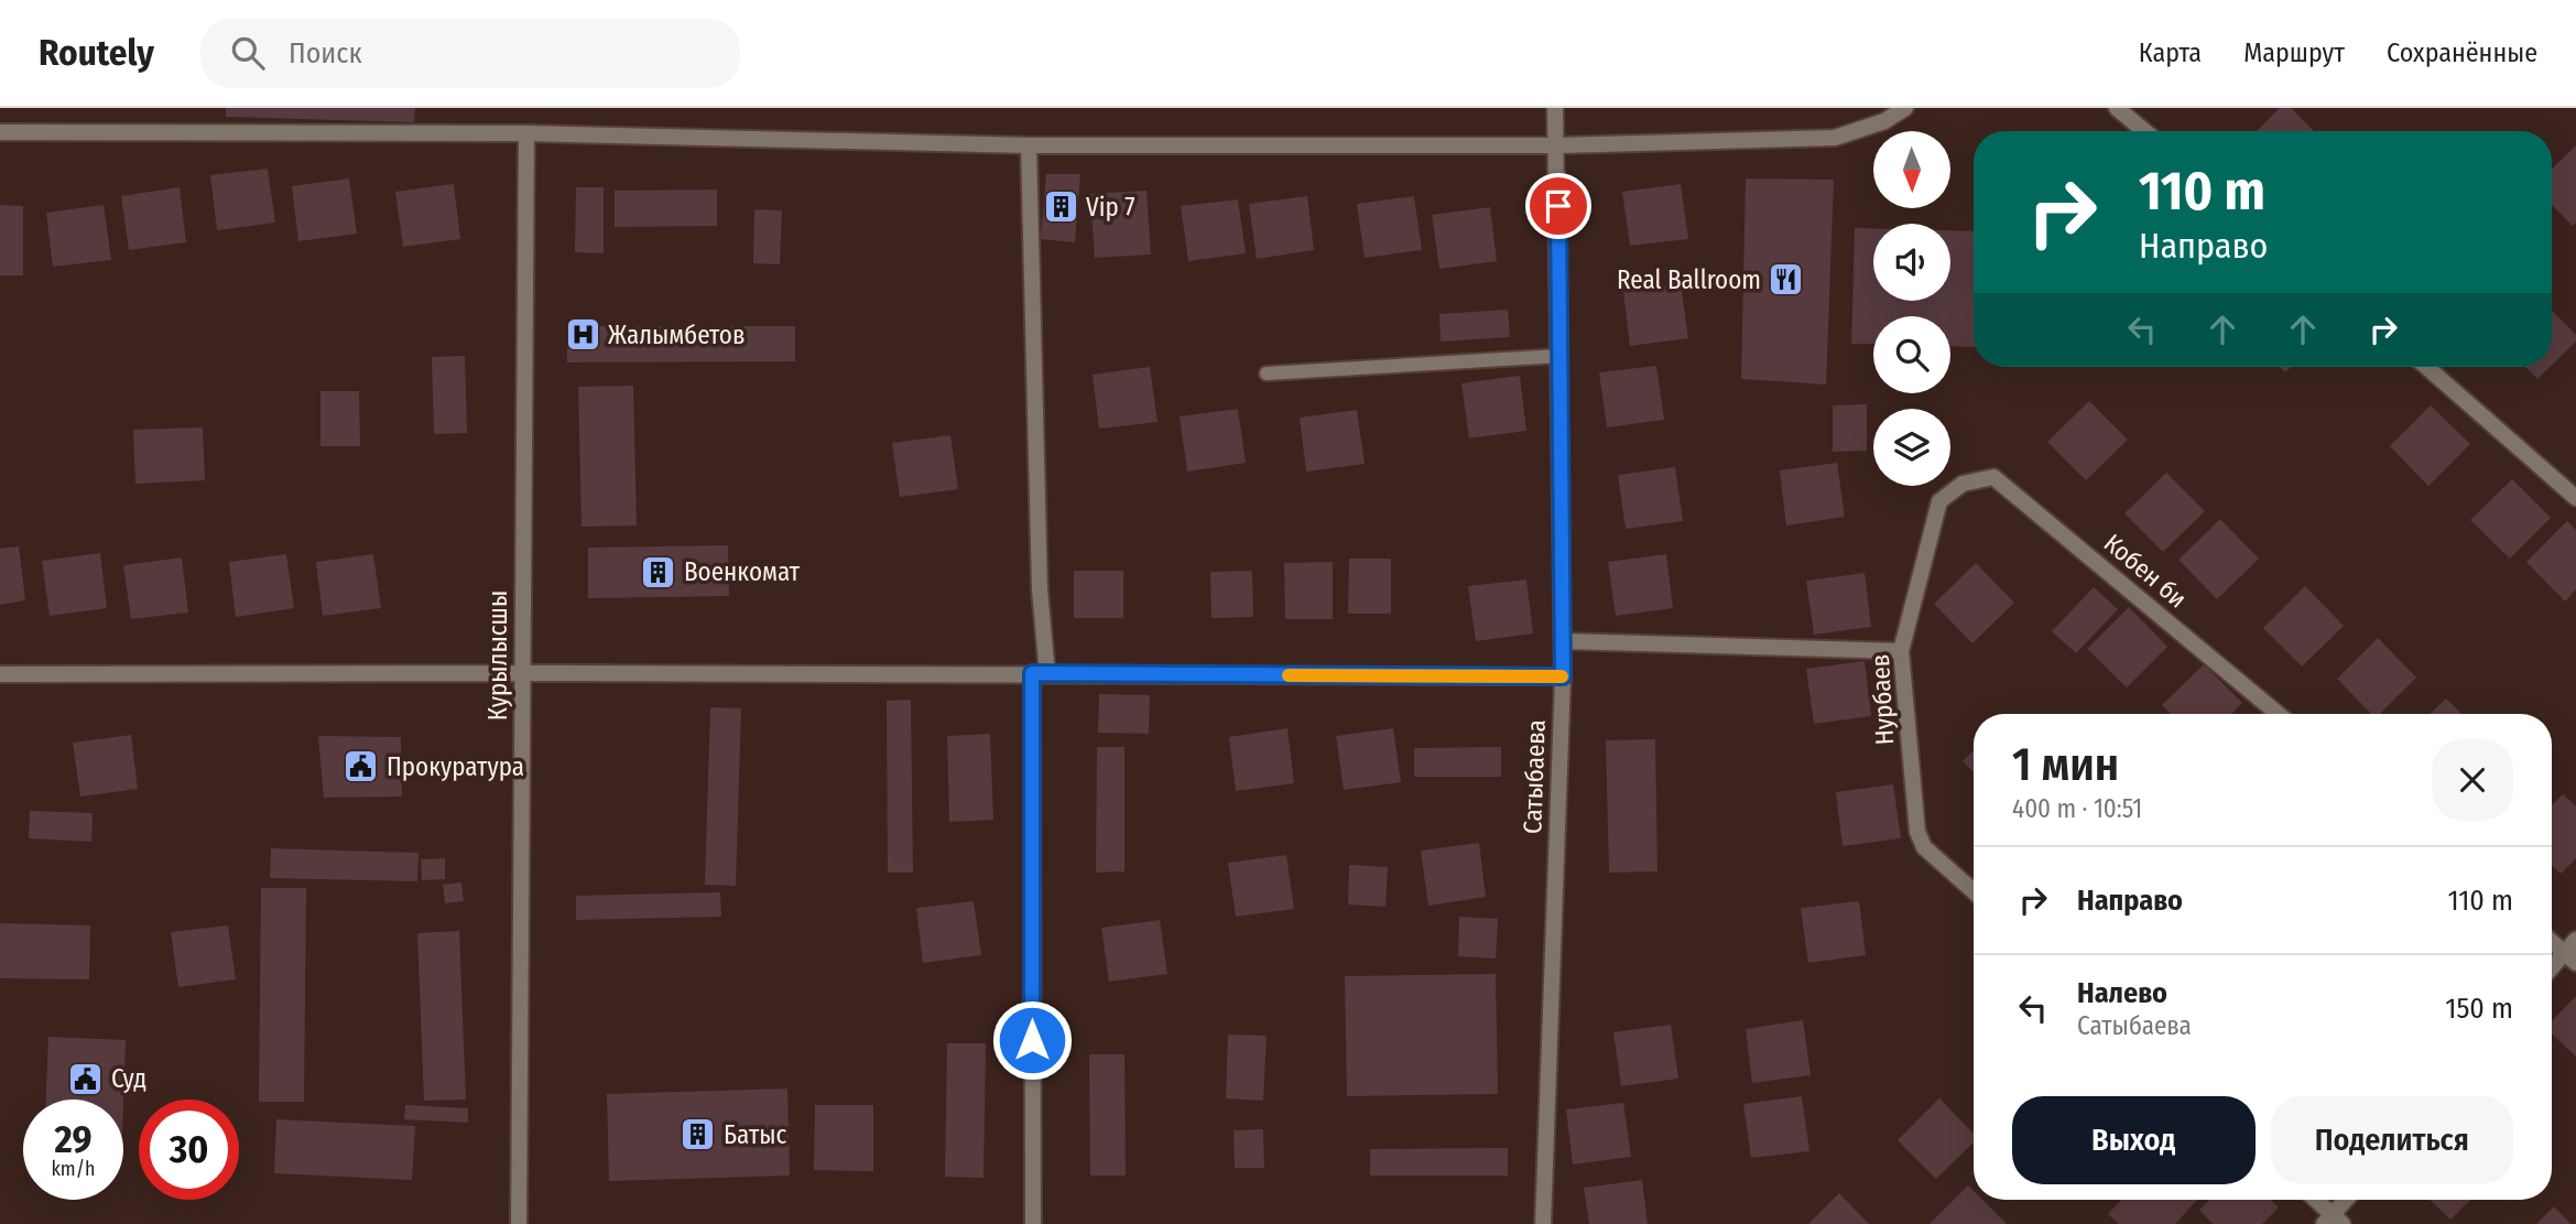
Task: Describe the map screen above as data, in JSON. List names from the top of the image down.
{
  "streets": {
    "street": [
      "Кобен би",
      "Курылысшы",
      "Нурбаев",
      "Сатыбаева"
    ]
  },
  "crossings": [
    ["Кобен би", "Нурбаев"]
  ],
  "places": {
    "building": ["Vip 7", "Военкомат", "Батыс"],
    "restaurant": ["Real Ballroom"],
    "hospital": ["Жалымбетов"],
    "public building": ["Прокуратура", "Суд"]
  },
  "north": "bottom",
  "page": {
    "header": "Routely",
    "search": "Поиск",
    "nav": ["Карта", "Маршрут", "Сохранённые"],
    "turn": ["110 m", "Направо"],
    "heading": ["1 мин", "400 m · 10:51"],
    "list": [
      {
        "name": "Направо",
        "value": "110 m"
      },
      {
        "name": "Налево",
        "note": "Сатыбаева",
        "value": "150 m"
      }
    ],
    "buttons": ["Выход", "Поделиться"],
    "speed": "29 km/h",
    "limit": "30"
  }
}
